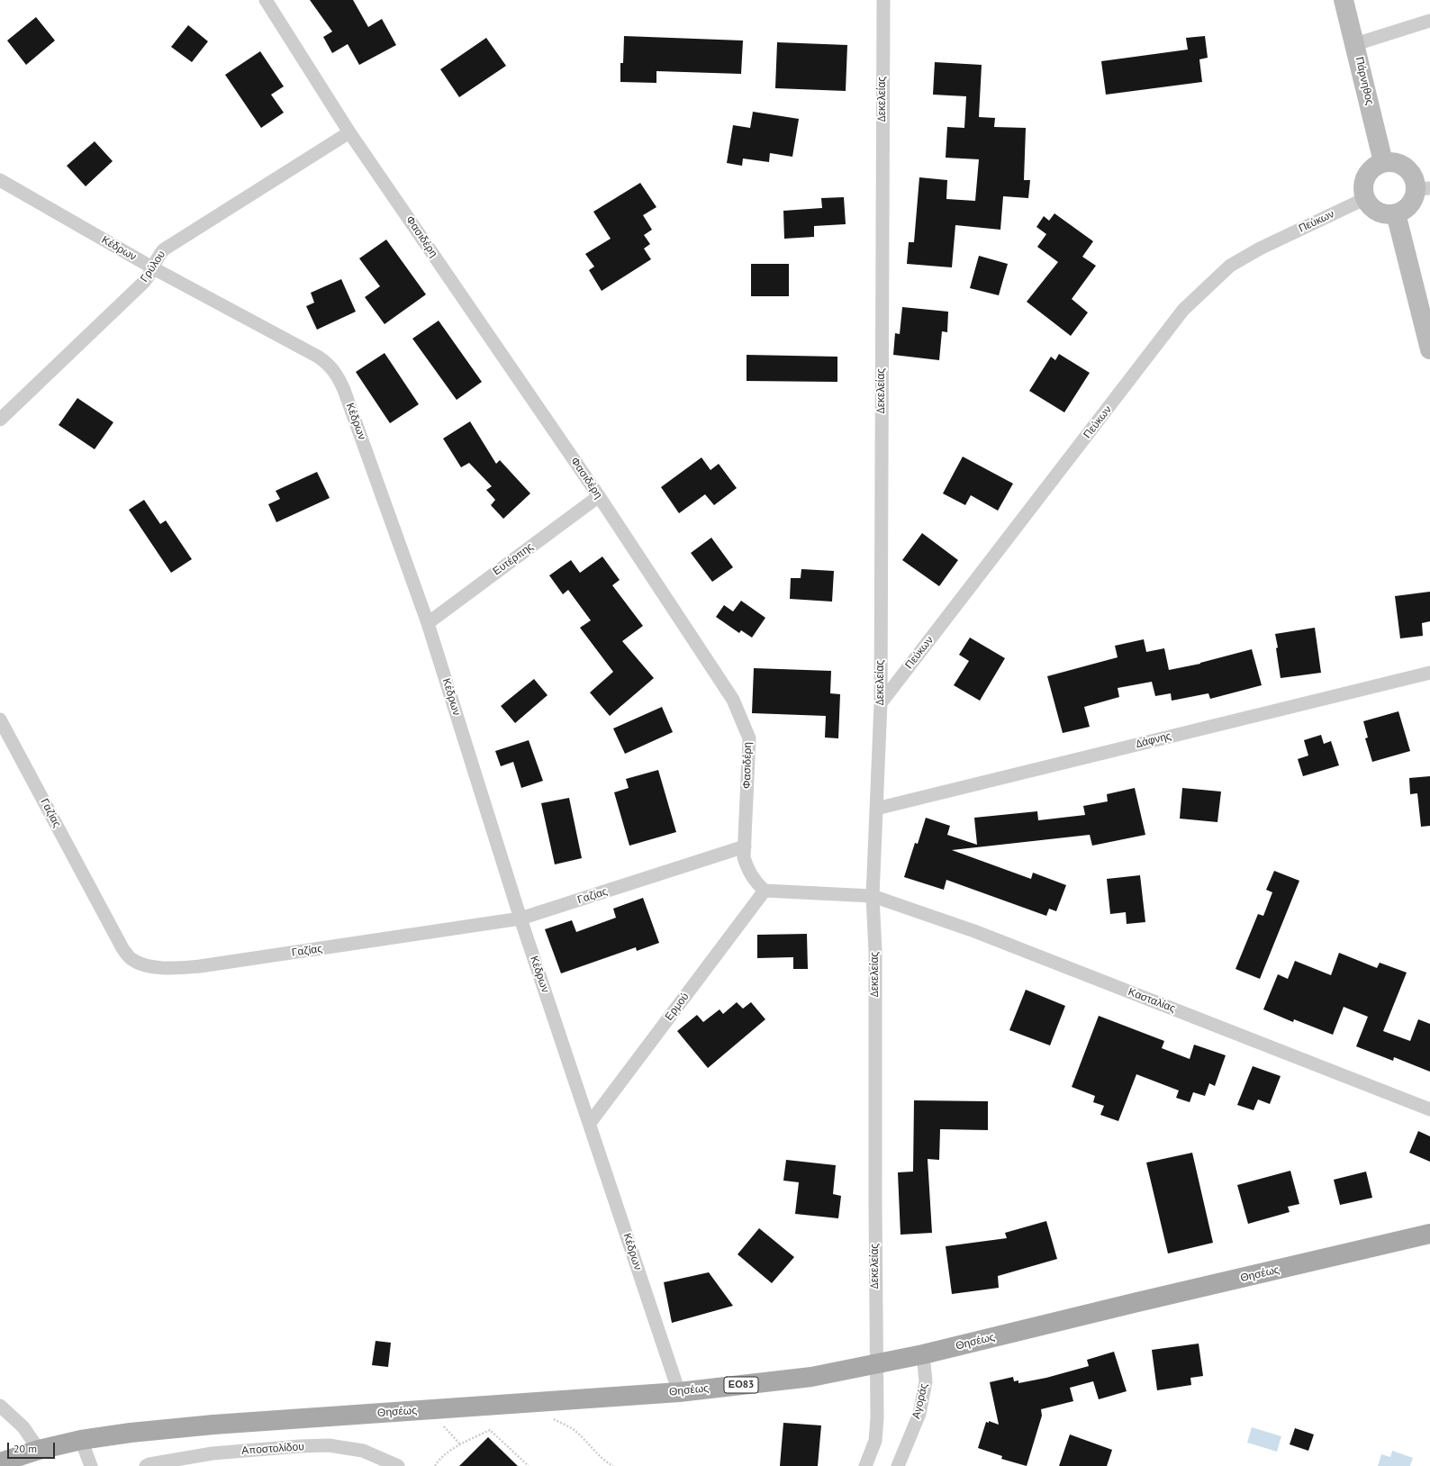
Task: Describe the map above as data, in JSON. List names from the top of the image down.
{
  "streets": {
    "main road": ["Θησέως", "ΕΟ83"],
    "street": [
      "Πάρνηθος",
      "Δεκελείας",
      "Πεύκων",
      "Φασιδέρη",
      "Κέδρων",
      "Γρύλου",
      "Ευτέρπης",
      "Δάφνης",
      "Γαζίας",
      "Κασταλίας",
      "Ερμού",
      "Αγοράς",
      "Αποστολίδου"
    ]
  },
  "crossings": [
    ["Πάρνηθος", "Πεύκων"],
    ["Δεκελείας", "Πεύκων"],
    ["Δεκελείας", "Δάφνης"],
    ["Δεκελείας", "Κασταλίας"],
    ["Δεκελείας", "Θησέως"],
    ["Φασιδέρη", "Γρύλου"],
    ["Φασιδέρη", "Ευτέρπης"],
    ["Φασιδέρη", "Γαζίας"],
    ["Φασιδέρη", "Ερμού"],
    ["Κέδρων", "Γρύλου"],
    ["Κέδρων", "Ευτέρπης"],
    ["Κέδρων", "Γαζίας"],
    ["Κέδρων", "Ερμού"],
    ["Κέδρων", "Θησέως"],
    ["Θησέως", "Αγοράς"]
  ],
  "scale_bar": "20 m"
}
